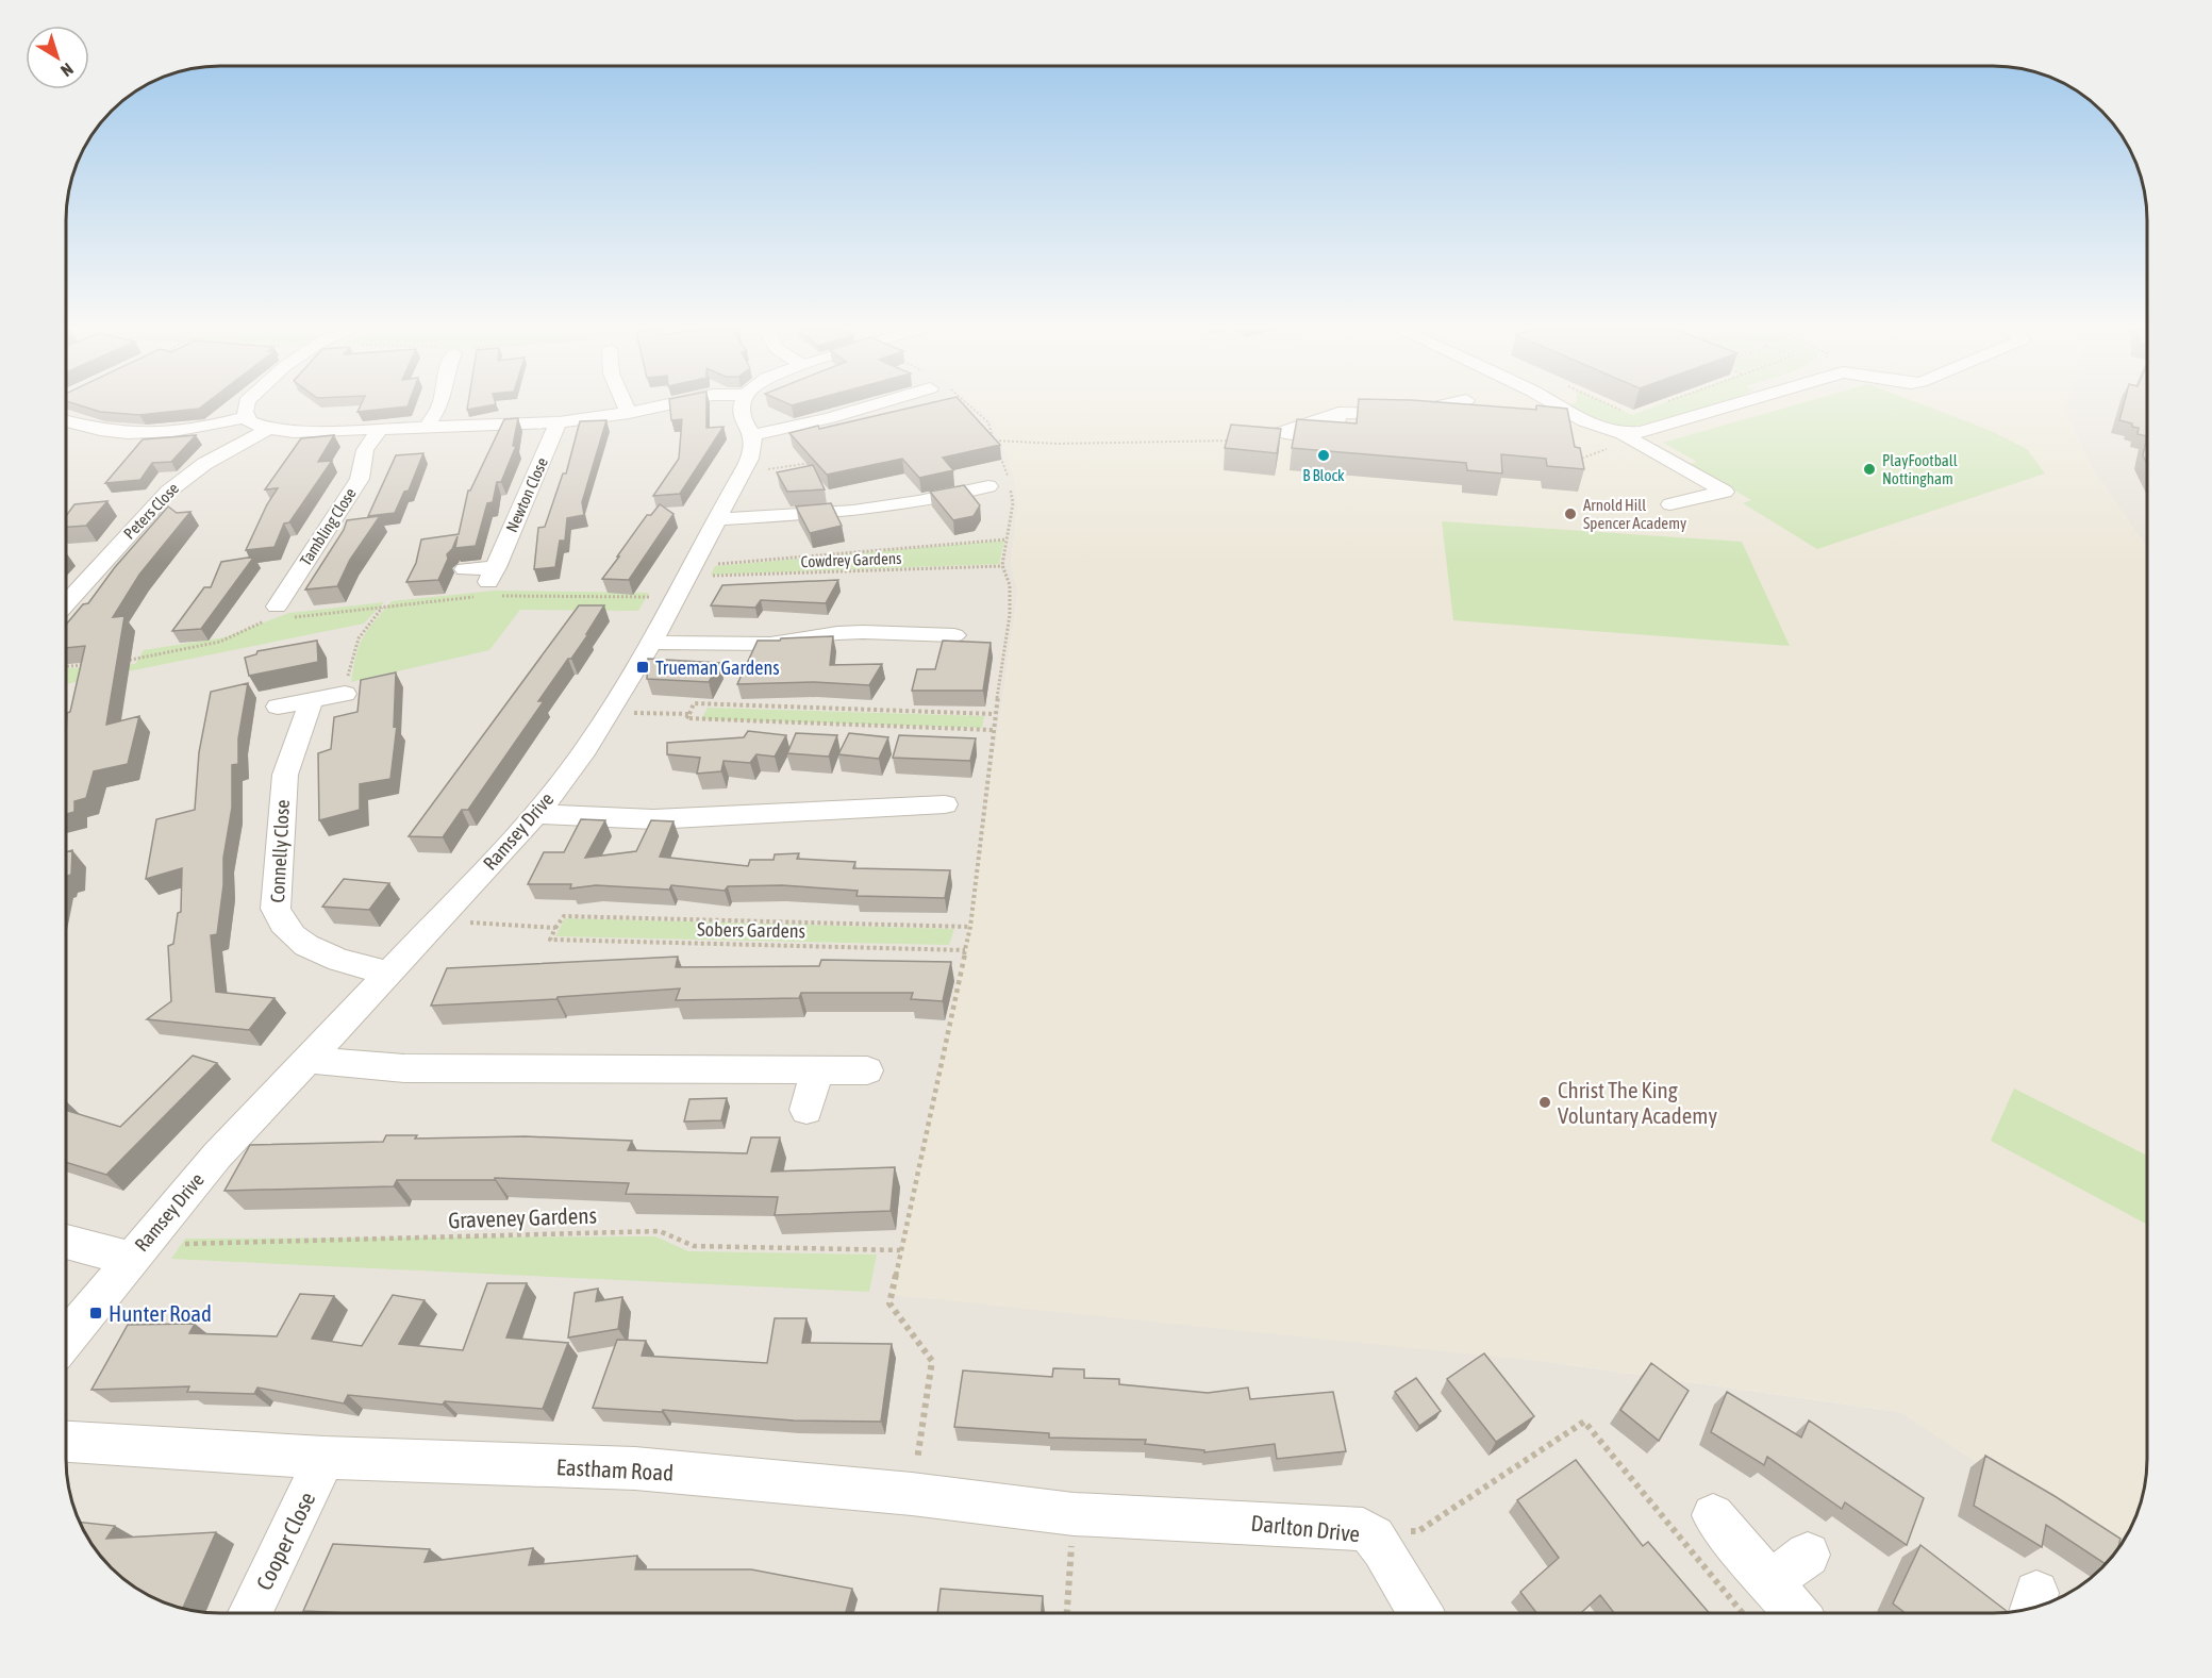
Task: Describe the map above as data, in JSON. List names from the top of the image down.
{
  "streets": {
    "street": [
      "Newton Close",
      "Peters Close",
      "Tambling Close",
      "Ramsey Drive",
      "Connelly Close",
      "Eastham Road",
      "Darlton Drive",
      "Cooper Close"
    ],
    "path": ["Cowdrey Gardens", "Sobers Gardens", "Graveney Gardens"]
  },
  "crossings": [
    ["Cowdrey Gardens", "Ramsey Drive"],
    ["Ramsey Drive", "Connelly Close"],
    ["Ramsey Drive", "Sobers Gardens"],
    ["Ramsey Drive", "Graveney Gardens"],
    ["Eastham Road", "Darlton Drive"],
    ["Eastham Road", "Cooper Close"]
  ],
  "places": {
    "other": [
      "B Block",
      "PlayFootball Nottingham",
      "Arnold Hill Spencer Academy",
      "Christ The King Voluntary Academy"
    ],
    "transit": ["Trueman Gardens", "Hunter Road"]
  },
  "north": "bottom right"
}
